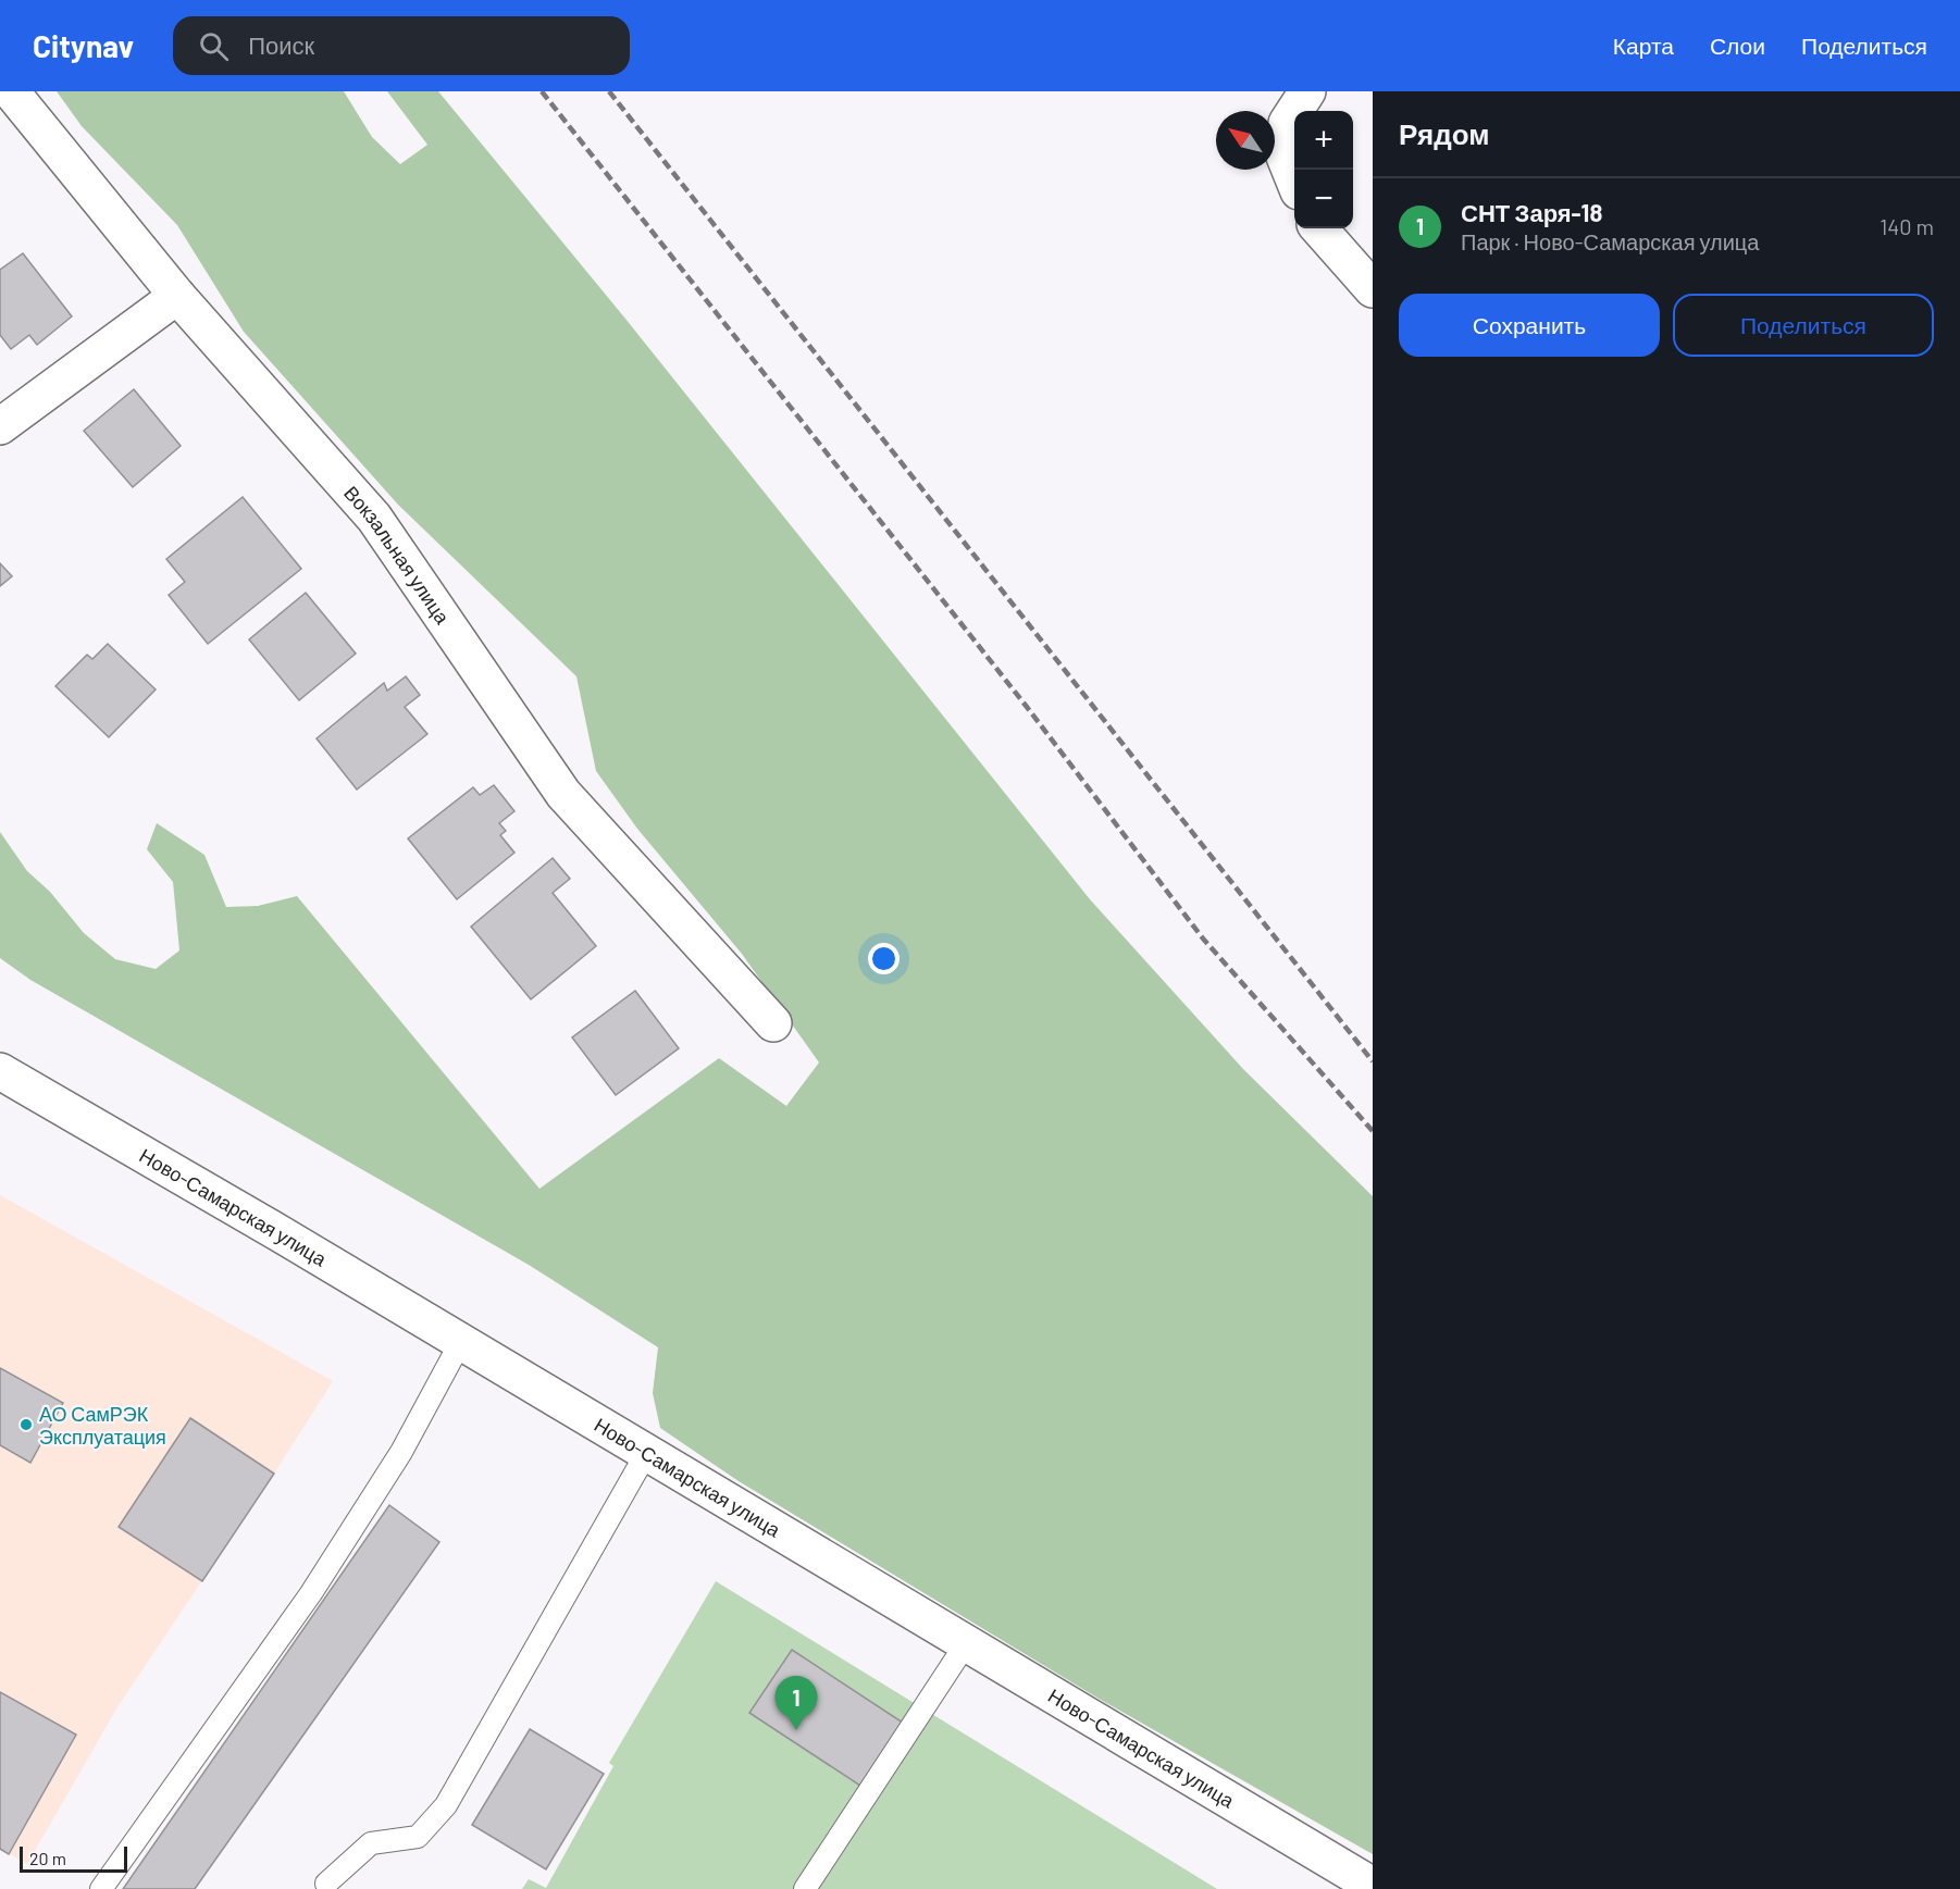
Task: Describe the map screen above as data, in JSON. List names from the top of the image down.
{
  "streets": {
    "street": ["Вокзальная улица", "Ново-Самарская улица"]
  },
  "places": ["АО СамРЭК Эксплуатация"],
  "scale_bar": "20 m",
  "north": "top left",
  "page": {
    "header": "Citynav",
    "search": "Поиск",
    "nav": ["Карта", "Слои", "Поделиться"],
    "heading": "Рядом",
    "map_buttons": ["+", "−"],
    "list": [
      {
        "mark": "1",
        "name": "СНТ Заря-18",
        "note": "Парк · Ново-Самарская улица",
        "value": "140 m"
      }
    ],
    "buttons": ["Сохранить", "Поделиться"],
    "pins": "1",
    "scale": "20 m"
  }
}
